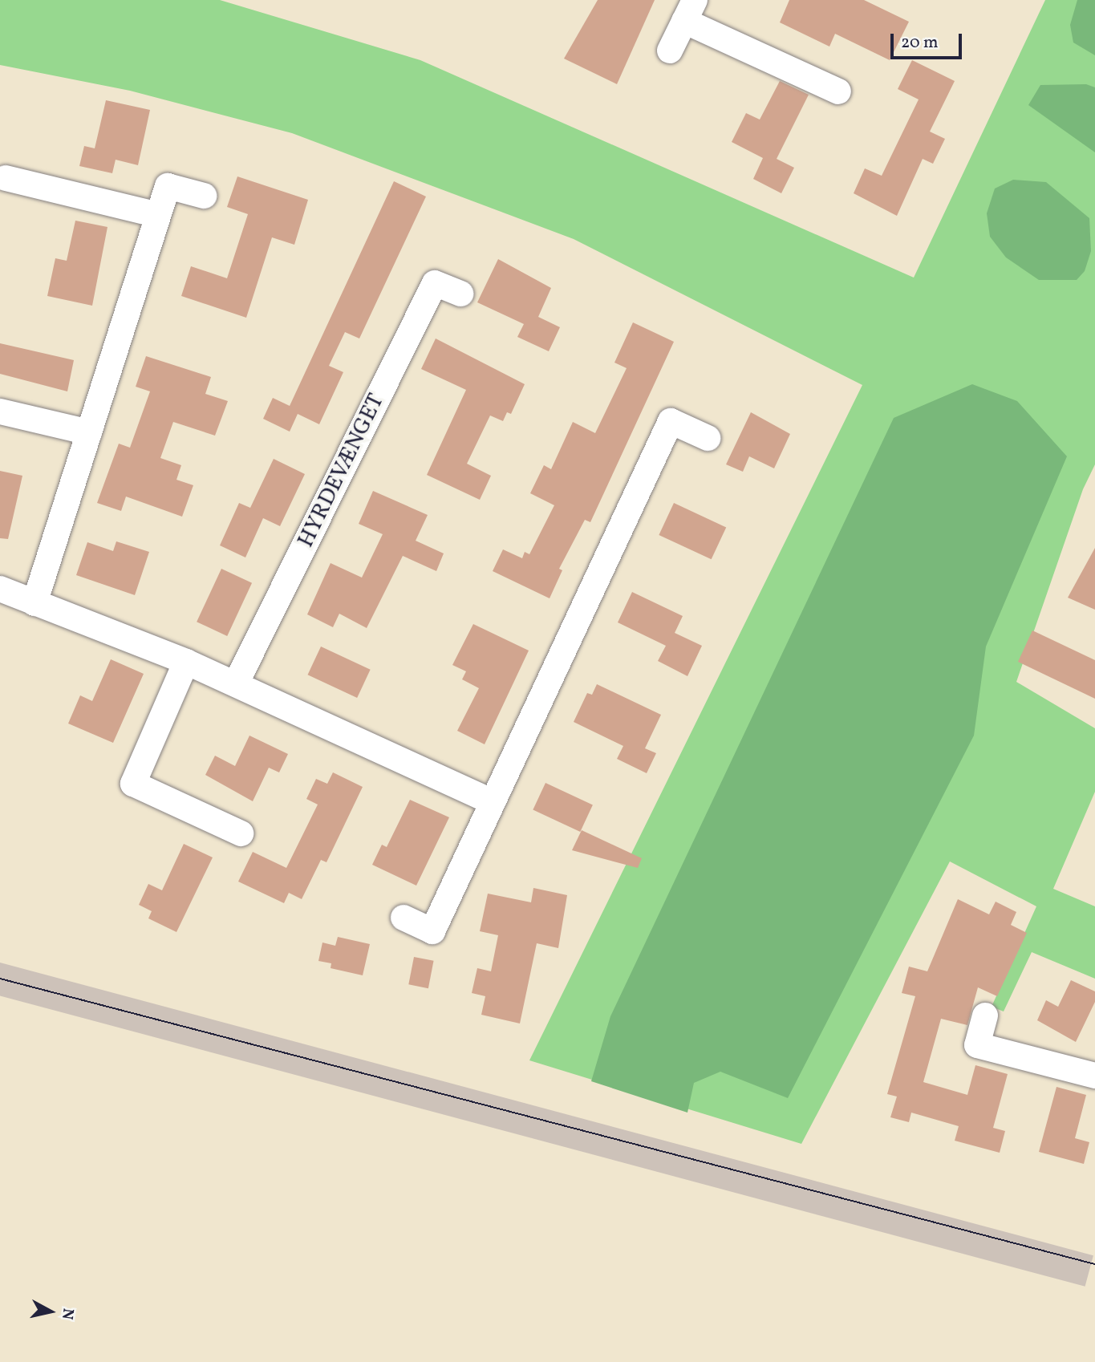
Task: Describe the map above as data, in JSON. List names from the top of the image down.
{
  "streets": {
    "street": ["HYRDEVÆNGET"]
  },
  "scale_bar": "20 m",
  "north": "right"
}
